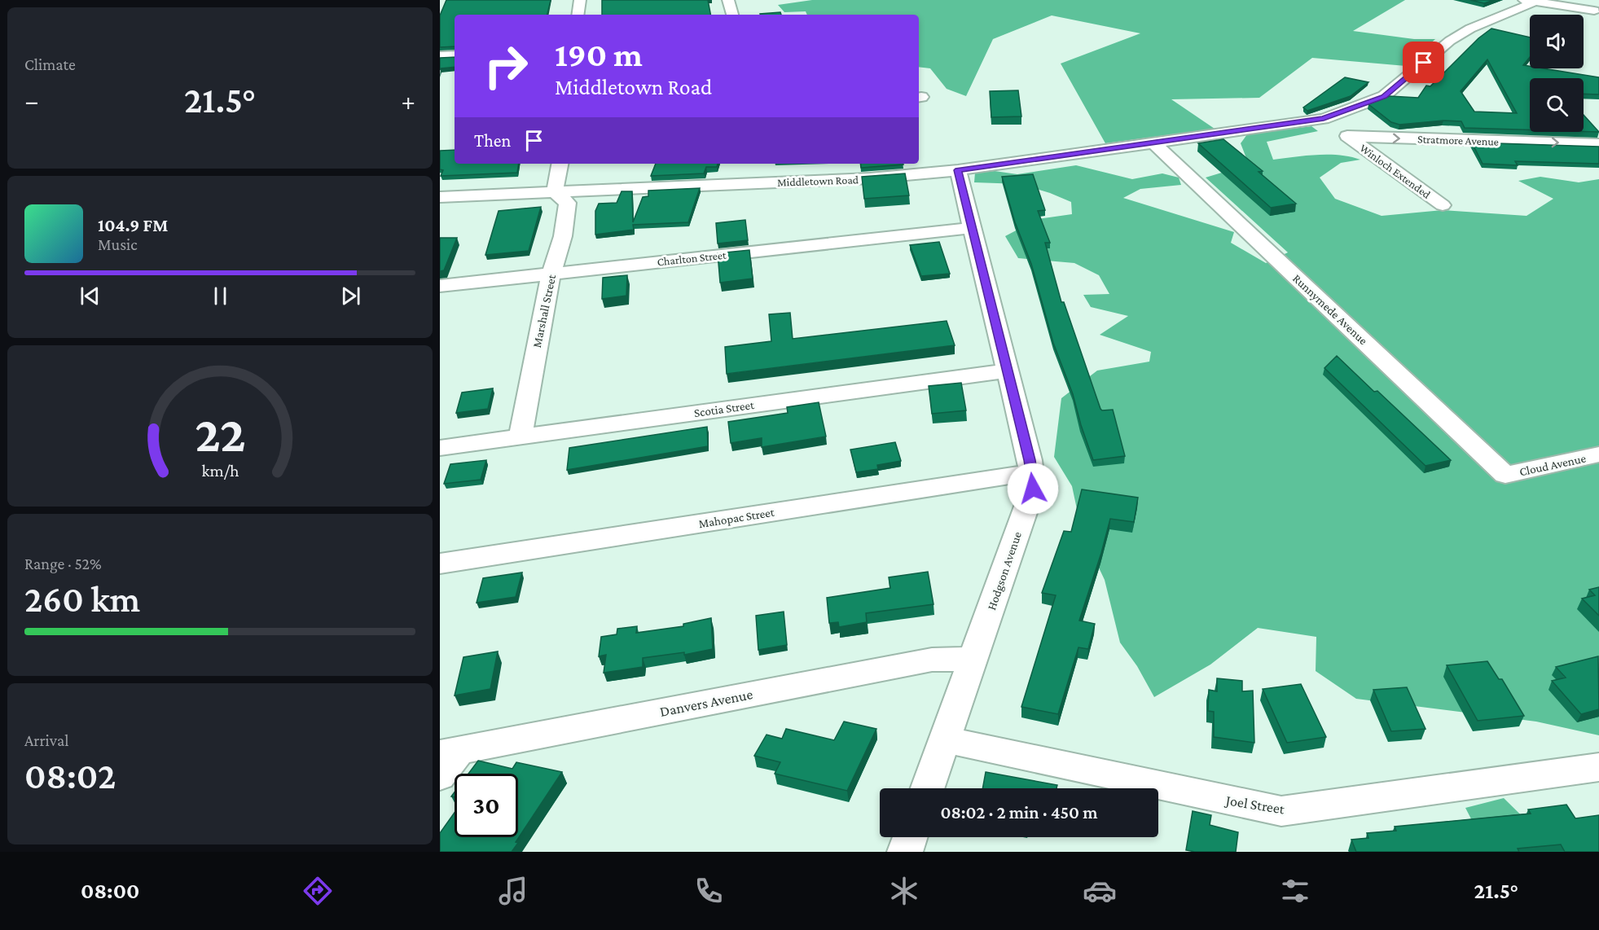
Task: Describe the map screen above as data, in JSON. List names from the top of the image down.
{
  "streets": {
    "street": [
      "Stratmore Avenue",
      "Winloch Extended",
      "Middletown Road",
      "Charlton Street",
      "Runnymede Avenue",
      "Marshall Street",
      "Scotia Street",
      "Cloud Avenue",
      "Mahopac Street",
      "Hodgson Avenue",
      "Danvers Avenue",
      "Joel Street"
    ]
  },
  "crossings": [
    ["Stratmore Avenue", "Winloch Extended"],
    ["Middletown Road", "Runnymede Avenue"],
    ["Middletown Road", "Marshall Street"],
    ["Middletown Road", "Hodgson Avenue"],
    ["Charlton Street", "Marshall Street"],
    ["Charlton Street", "Hodgson Avenue"],
    ["Runnymede Avenue", "Cloud Avenue"],
    ["Marshall Street", "Scotia Street"],
    ["Scotia Street", "Hodgson Avenue"],
    ["Mahopac Street", "Hodgson Avenue"],
    ["Hodgson Avenue", "Danvers Avenue"],
    ["Hodgson Avenue", "Joel Street"]
  ],
  "one_way": ["Stratmore Avenue"],
  "page": {
    "tile": [
      "Climate",
      ["Range · 52%", "260 km"],
      ["Arrival", "08:02"]
    ],
    "turn": ["190 m", "Middletown Road"],
    "heat": ["−", "21.5°", "+"],
    "then": "Then",
    "song": ["104.9 FM", "Music"],
    "limit": "30",
    "trip": "08:02 · 2 min · 450 m",
    "tabs": ["08:00", "21.5°"],
    "gauge": ["22", "km/h"]
  }
}
